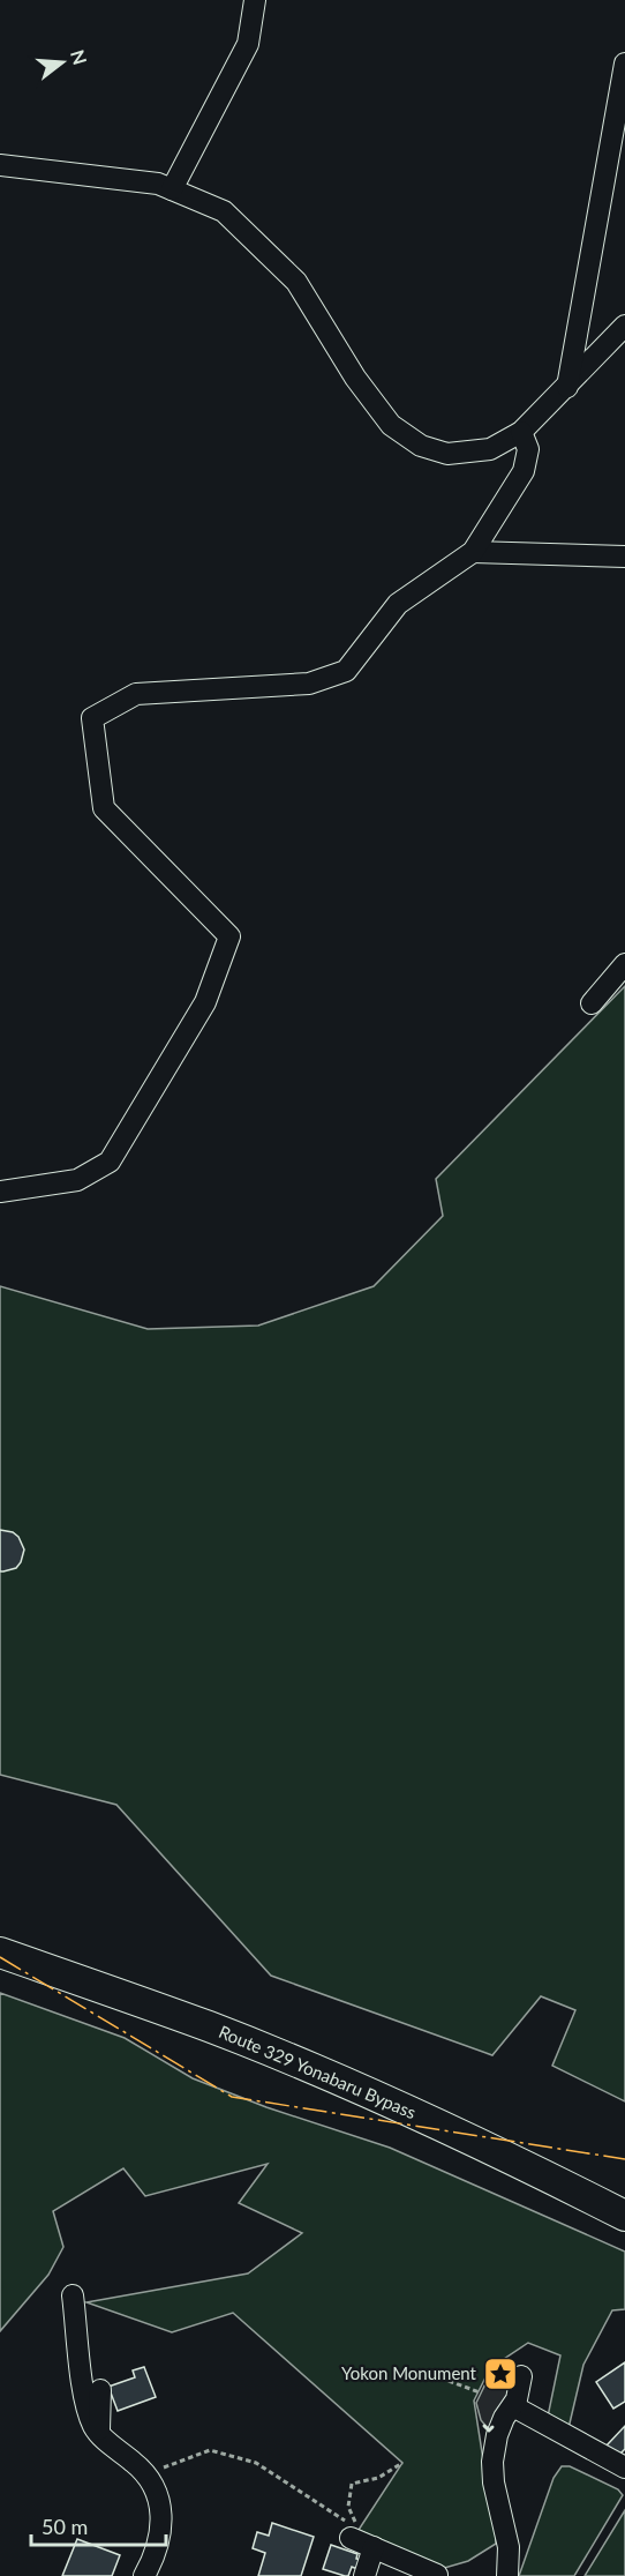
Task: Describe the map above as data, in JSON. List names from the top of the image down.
{
  "streets": {
    "highway": ["Route 329 Yonabaru Bypass"]
  },
  "places": {
    "place": ["Yokon Monument"]
  },
  "scale_bar": "50 m",
  "north": "right"
}
